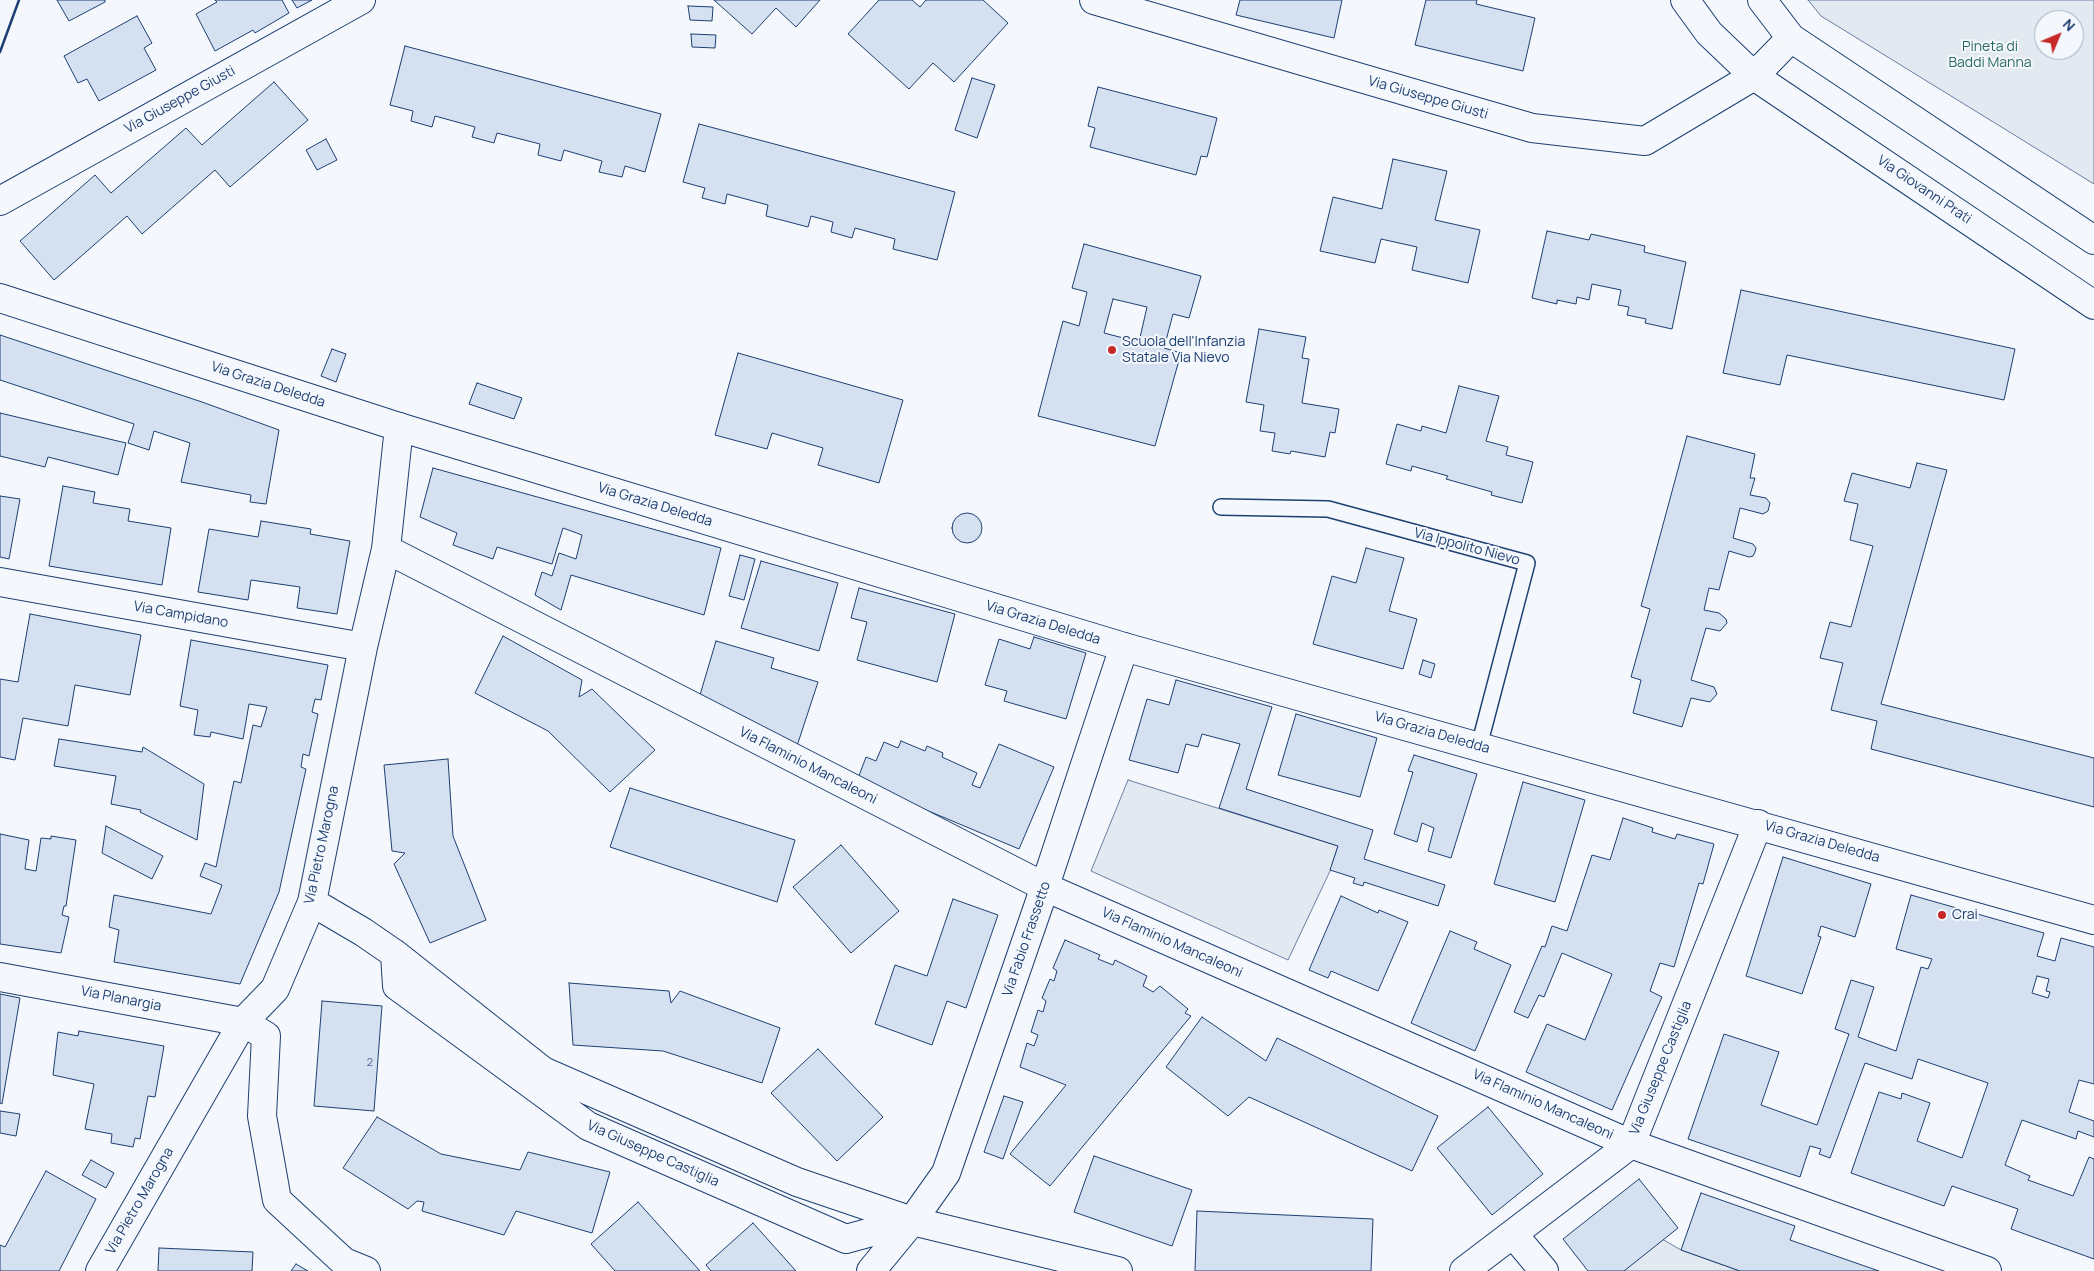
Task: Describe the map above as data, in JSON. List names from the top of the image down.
{
  "streets": {
    "street": [
      "Via Giuseppe Giusti",
      "Via Giovanni Prati",
      "Via Grazia Deledda",
      "Via Campidano",
      "Via Flaminio Mancaleoni",
      "Via Pietro Marogna",
      "Via Fabio Frassetto",
      "Via Planargia",
      "Via Giuseppe Castiglia"
    ],
    "lane": ["Via Ippolito Nievo"]
  },
  "crossings": [
    ["Via Giuseppe Giusti", "Via Giovanni Prati"],
    ["Via Grazia Deledda", "Via Ippolito Nievo"],
    ["Via Grazia Deledda", "Via Pietro Marogna"],
    ["Via Grazia Deledda", "Via Fabio Frassetto"],
    ["Via Grazia Deledda", "Via Giuseppe Castiglia"],
    ["Via Campidano", "Via Pietro Marogna"],
    ["Via Flaminio Mancaleoni", "Via Pietro Marogna"],
    ["Via Flaminio Mancaleoni", "Via Fabio Frassetto"],
    ["Via Flaminio Mancaleoni", "Via Giuseppe Castiglia"],
    ["Via Pietro Marogna", "Via Planargia"],
    ["Via Pietro Marogna", "Via Giuseppe Castiglia"],
    ["Via Fabio Frassetto", "Via Giuseppe Castiglia"]
  ],
  "parks": ["Pineta di Baddi Manna"],
  "places": ["Scuola dell'Infanzia Statale Via Nievo", "Crai"],
  "house_numbers": ["2"],
  "north": "top right"
}
